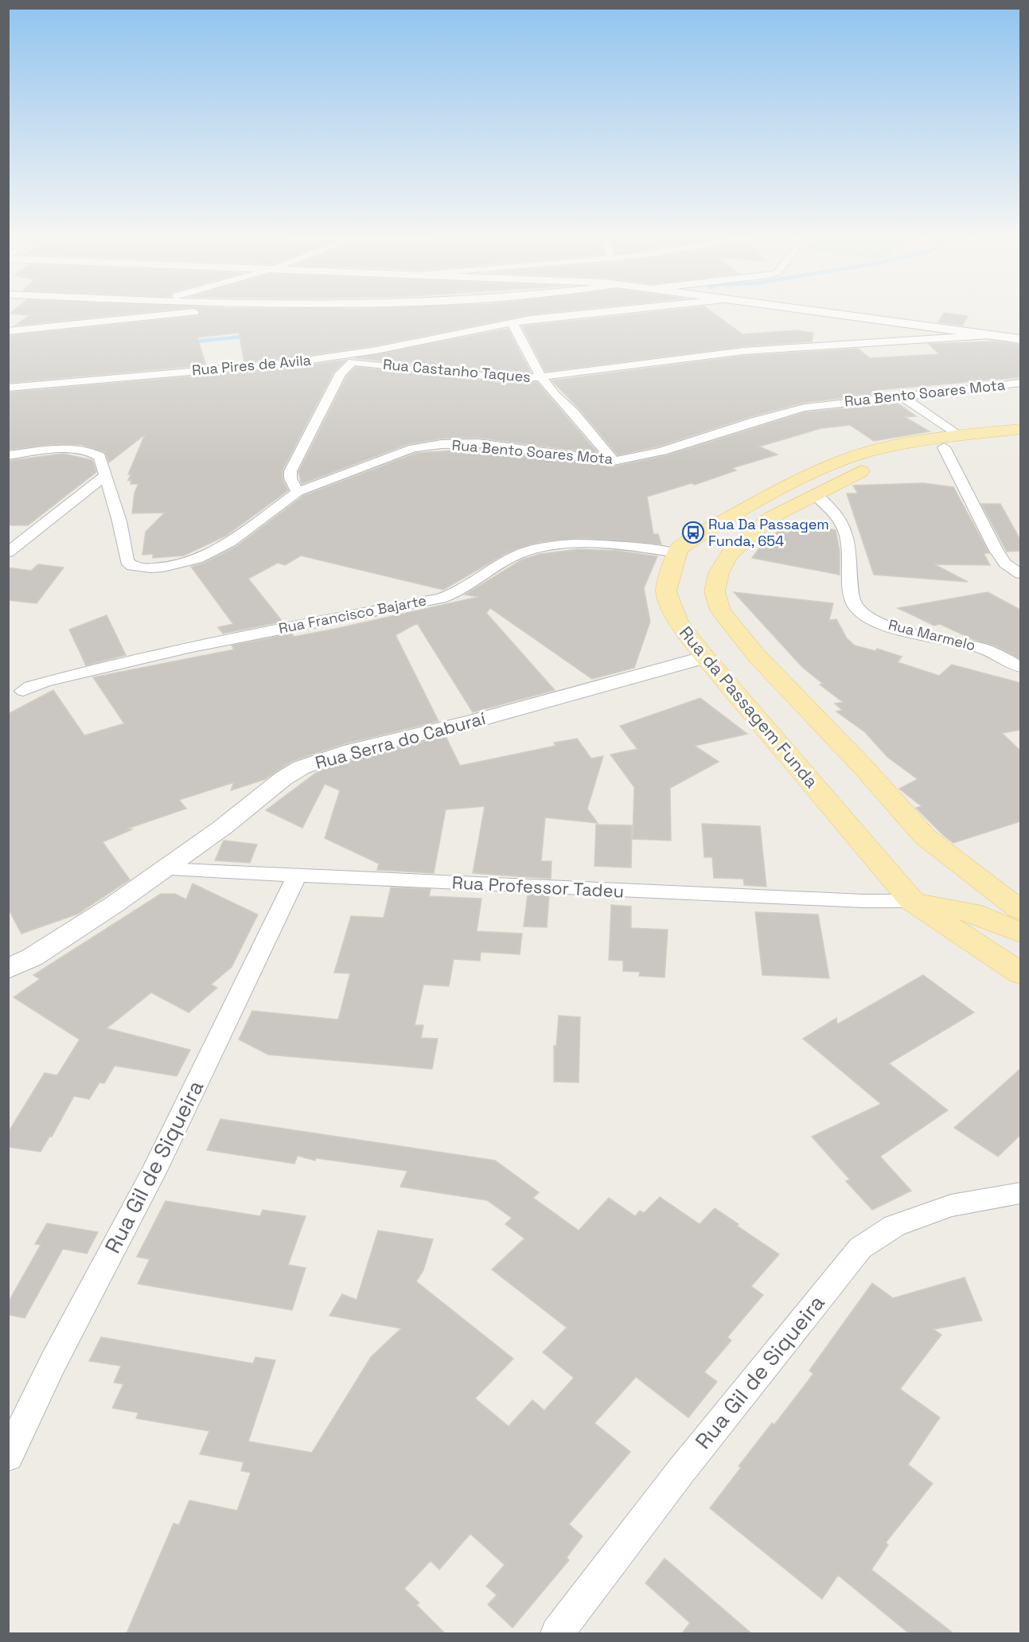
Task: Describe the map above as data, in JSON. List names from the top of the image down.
{
  "streets": {
    "main road": ["Rua da Passagem Funda"],
    "street": [
      "Rua Pires de Avila",
      "Rua Castanho Taques",
      "Rua Bento Soares Mota",
      "Rua Francisco Bajarte",
      "Rua Marmelo",
      "Rua Serra do Caburaí",
      "Rua Professor Tadeu",
      "Rua Gil de Siqueira"
    ]
  },
  "crossings": [
    ["Rua Pires de Avila", "Rua Castanho Taques"],
    ["Rua Francisco Bajarte", "Rua da Passagem Funda"],
    ["Rua da Passagem Funda", "Rua Serra do Caburaí"],
    ["Rua da Passagem Funda", "Rua Professor Tadeu"],
    ["Rua Serra do Caburaí", "Rua Professor Tadeu"],
    ["Rua Professor Tadeu", "Rua Gil de Siqueira"]
  ],
  "places": {
    "bus stop": ["Rua Da Passagem Funda, 654"]
  }
}
